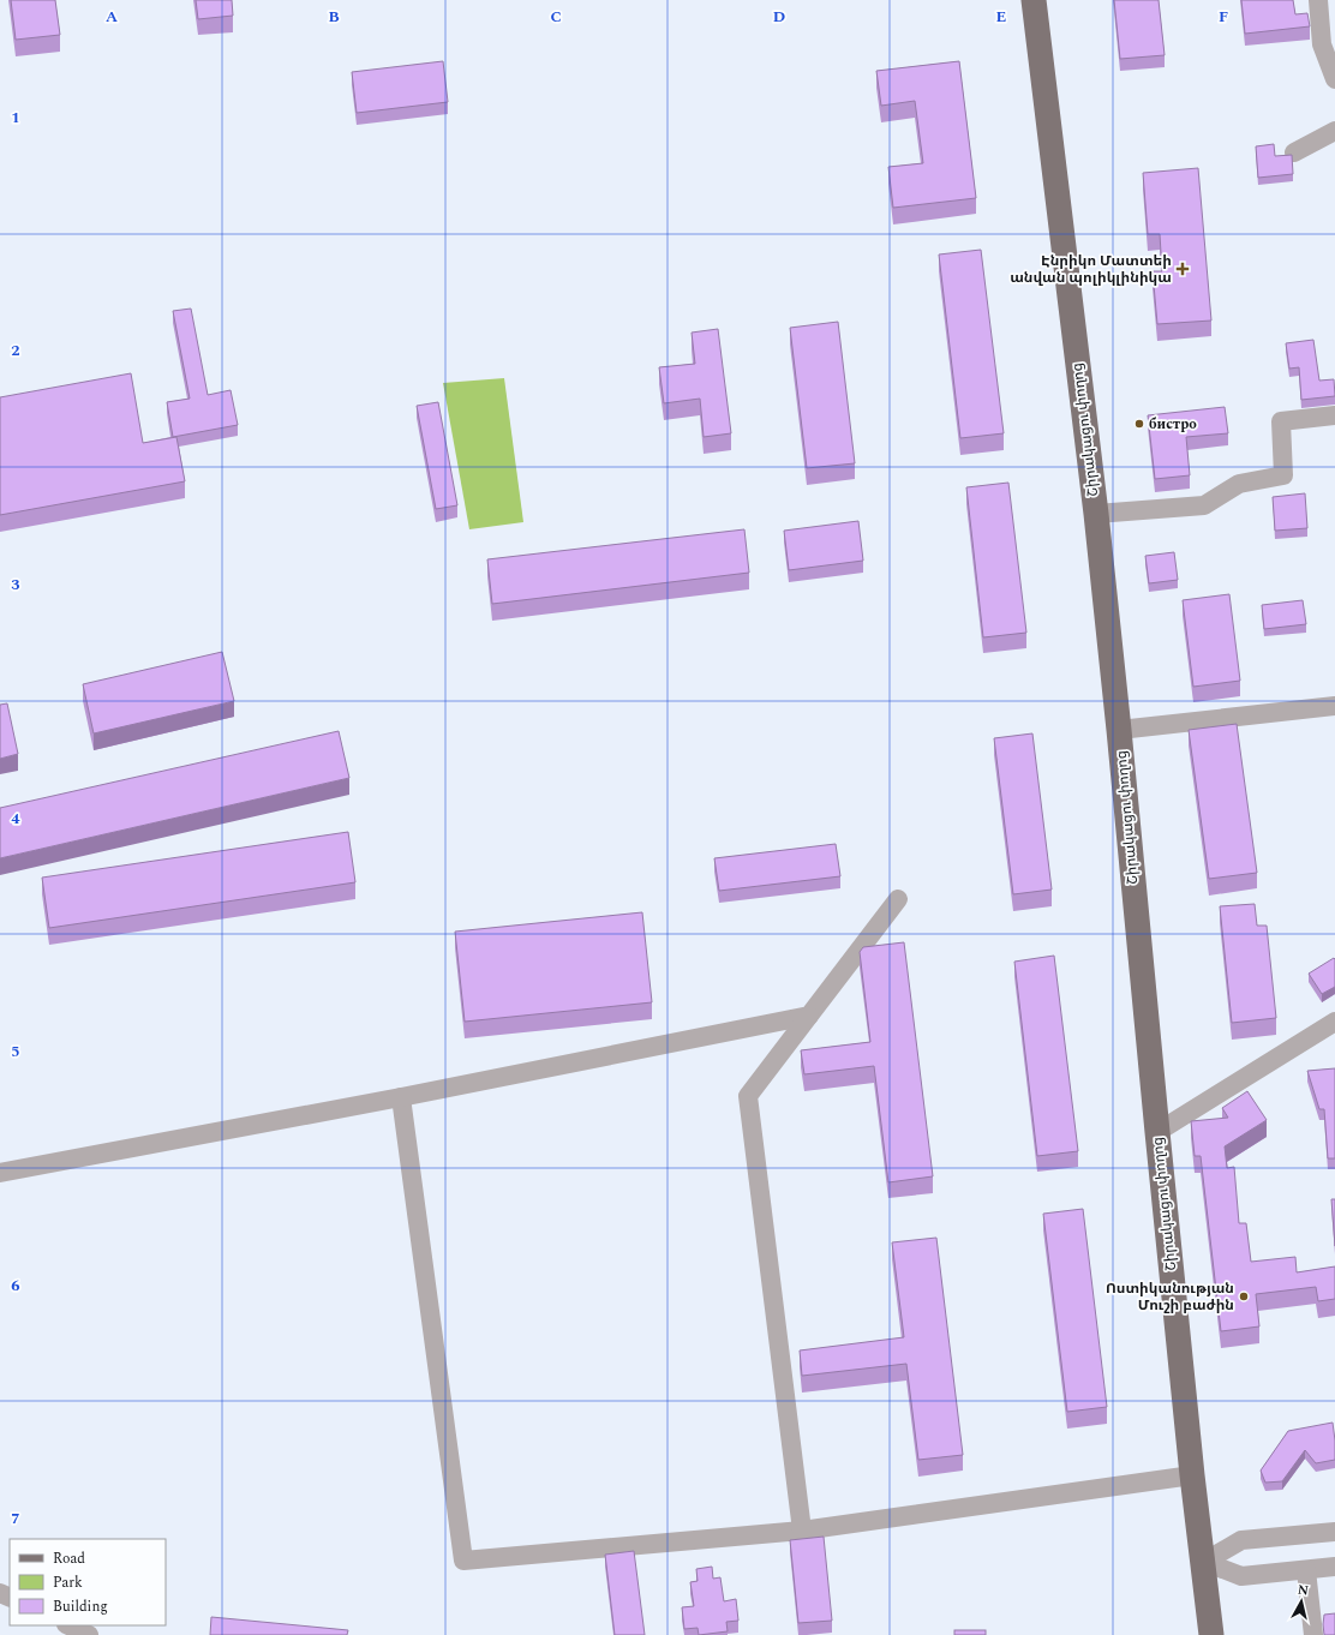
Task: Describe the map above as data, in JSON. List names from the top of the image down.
{
  "streets": {
    "main road": ["Շիրակացու փողոց"]
  },
  "places": {
    "health": ["Էնրիկո Մատտեի անվան պոլիկլինիկա"],
    "other": ["бистро", "Ոստիկանության Մուշի բաժին"]
  },
  "legend": ["Road", "Park", "Building"],
  "north": "top",
  "grid": {
    "columns": [
      "A",
      "B",
      "C",
      "D",
      "E",
      "F"
    ],
    "rows": [
      "1",
      "2",
      "3",
      "4",
      "5",
      "6",
      "7"
    ]
  }
}
